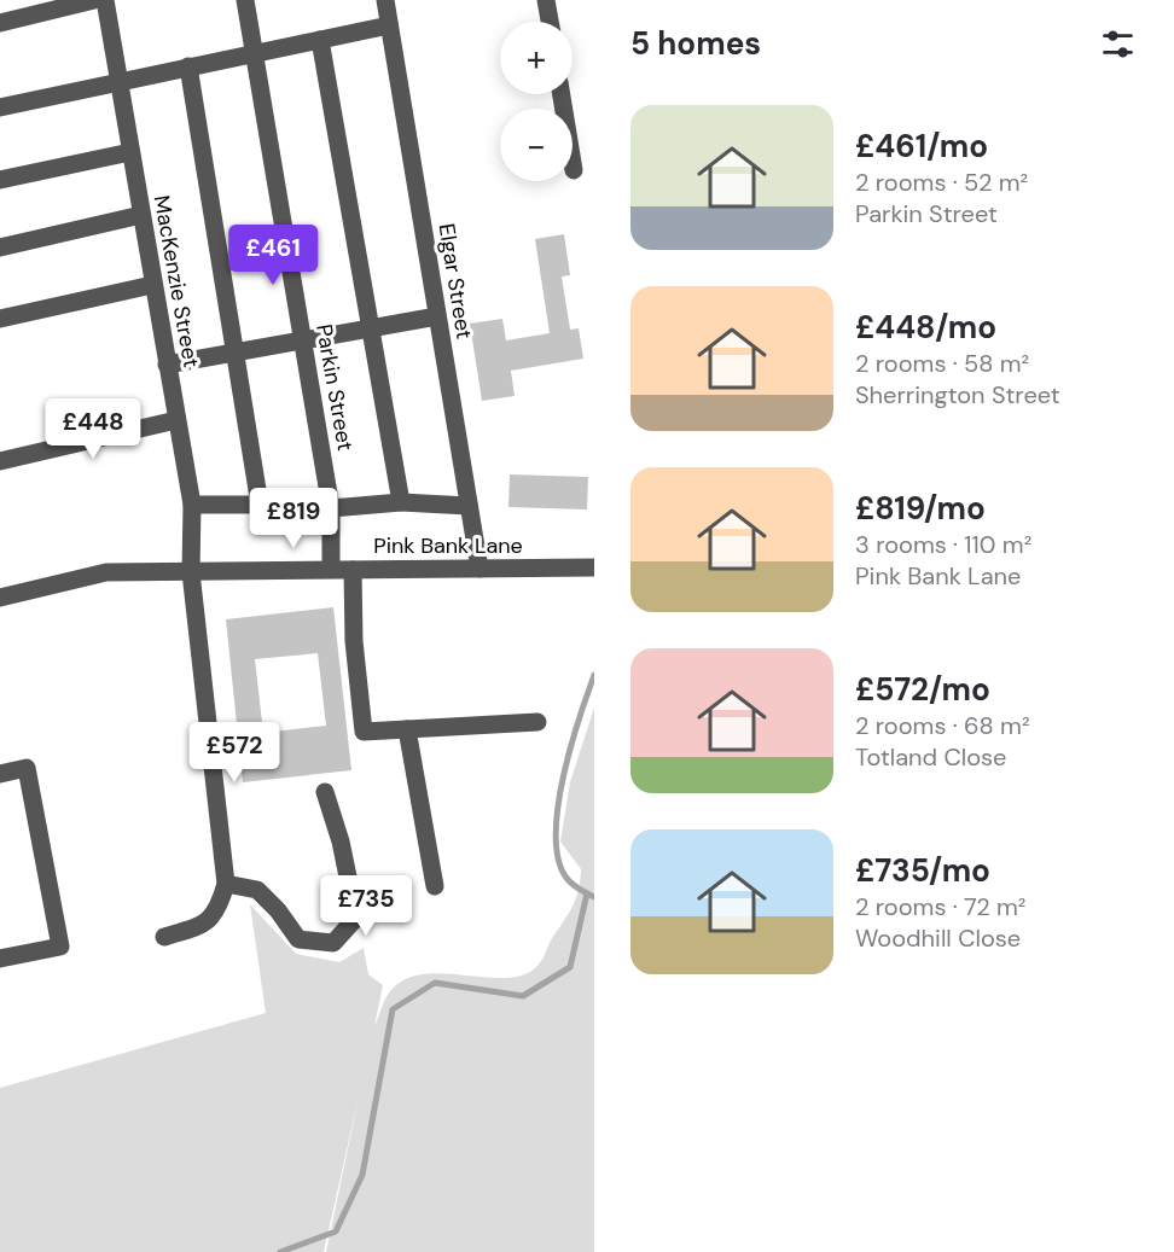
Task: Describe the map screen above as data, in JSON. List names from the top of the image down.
{
  "streets": {
    "street": [
      "MacKenzie Street",
      "Elgar Street",
      "Parkin Street",
      "Pink Bank Lane"
    ]
  },
  "crossings": [
    ["MacKenzie Street", "Pink Bank Lane"],
    ["Elgar Street", "Pink Bank Lane"],
    ["Parkin Street", "Pink Bank Lane"]
  ],
  "page": {
    "heading": "5 homes",
    "map_buttons": ["+", "−"],
    "list": [
      {
        "name": "£461/mo",
        "note": "2 rooms · 52 m² · Parkin Street"
      },
      {
        "name": "£448/mo",
        "note": "2 rooms · 58 m² · Sherrington Street"
      },
      {
        "name": "£819/mo",
        "note": "3 rooms · 110 m² · Pink Bank Lane"
      },
      {
        "name": "£572/mo",
        "note": "2 rooms · 68 m² · Totland Close"
      },
      {
        "name": "£735/mo",
        "note": "2 rooms · 72 m² · Woodhill Close"
      }
    ],
    "price": [
      "£461",
      "£448",
      "£819",
      "£572",
      "£735"
    ]
  }
}
